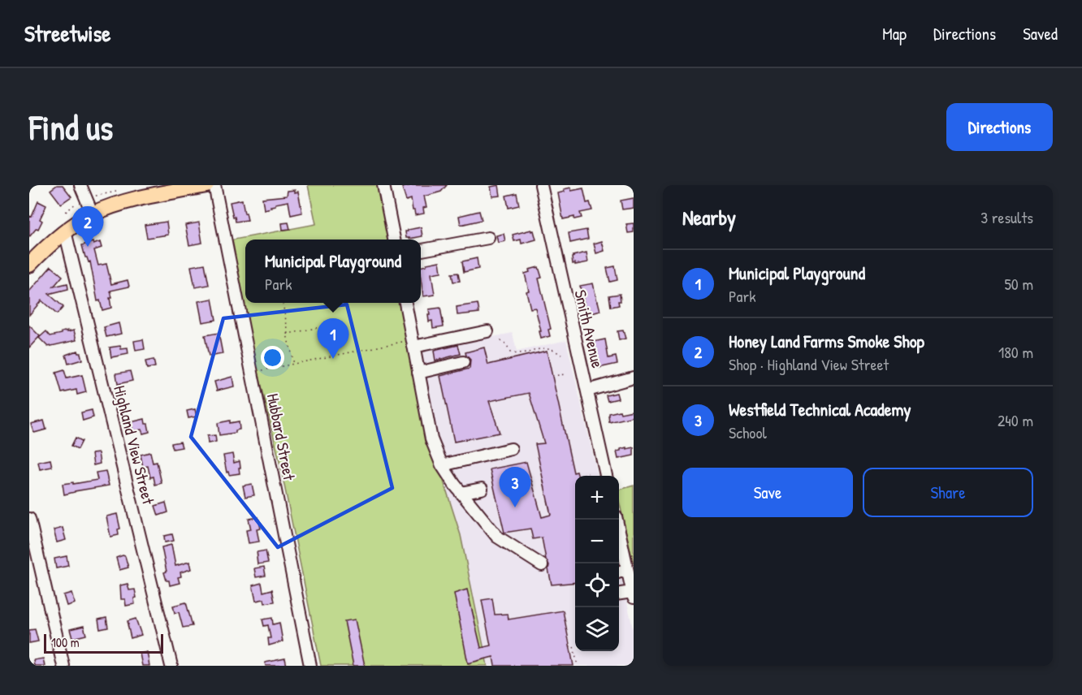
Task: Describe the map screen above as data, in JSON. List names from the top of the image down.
{
  "streets": {
    "street": ["Smith Avenue", "Hubbard Street", "Highland View Street"]
  },
  "scale_bar": "100 m",
  "page": {
    "header": "Streetwise",
    "nav": ["Map", "Directions", "Saved"],
    "buttons": [
      "Directions",
      ["Save", "Share"]
    ],
    "title": "Find us",
    "heading": ["Nearby", "3 results"],
    "pins": ["2", "1", "3"],
    "popup": ["Municipal Playground", "Park"],
    "list": [
      {
        "mark": "1",
        "name": "Municipal Playground",
        "note": "Park",
        "value": "50 m"
      },
      {
        "mark": "2",
        "name": "Honey Land Farms Smoke Shop",
        "note": "Shop · Highland View Street",
        "value": "180 m"
      },
      {
        "mark": "3",
        "name": "Westfield Technical Academy",
        "note": "School",
        "value": "240 m"
      }
    ],
    "map_buttons": ["+", "−"],
    "scale": "100 m"
  }
}
